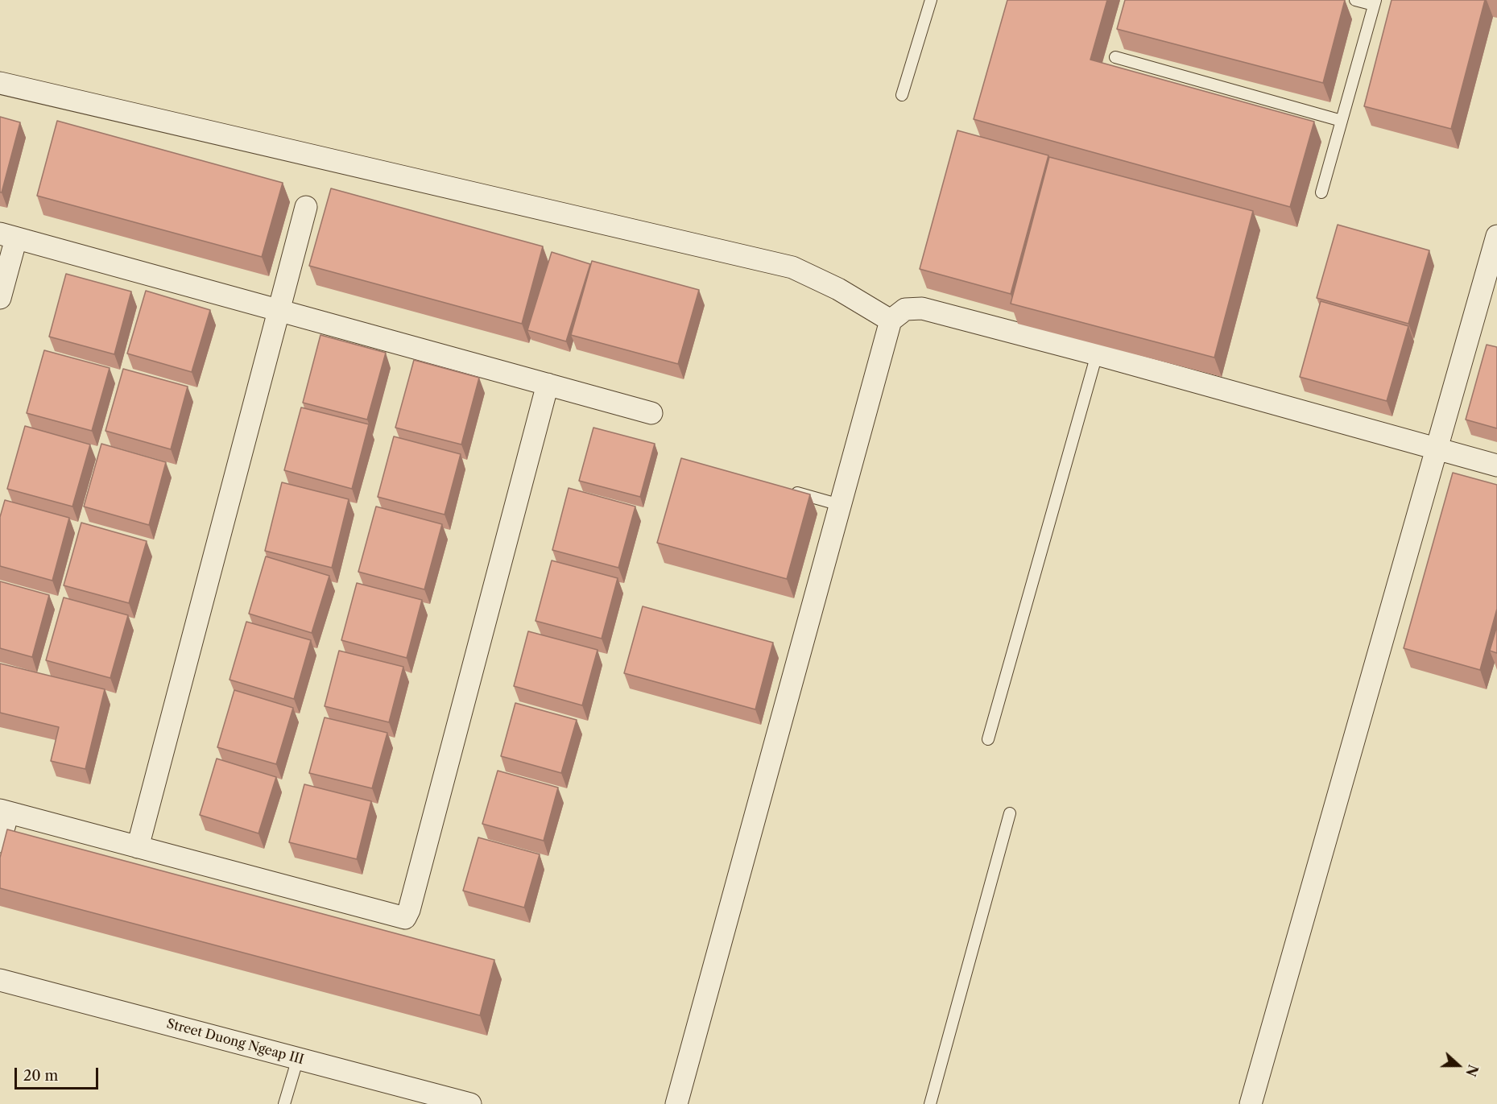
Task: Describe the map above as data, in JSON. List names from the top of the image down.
{
  "streets": {
    "street": ["Street Duong Ngeap III"]
  },
  "scale_bar": "20 m",
  "north": "right"
}
